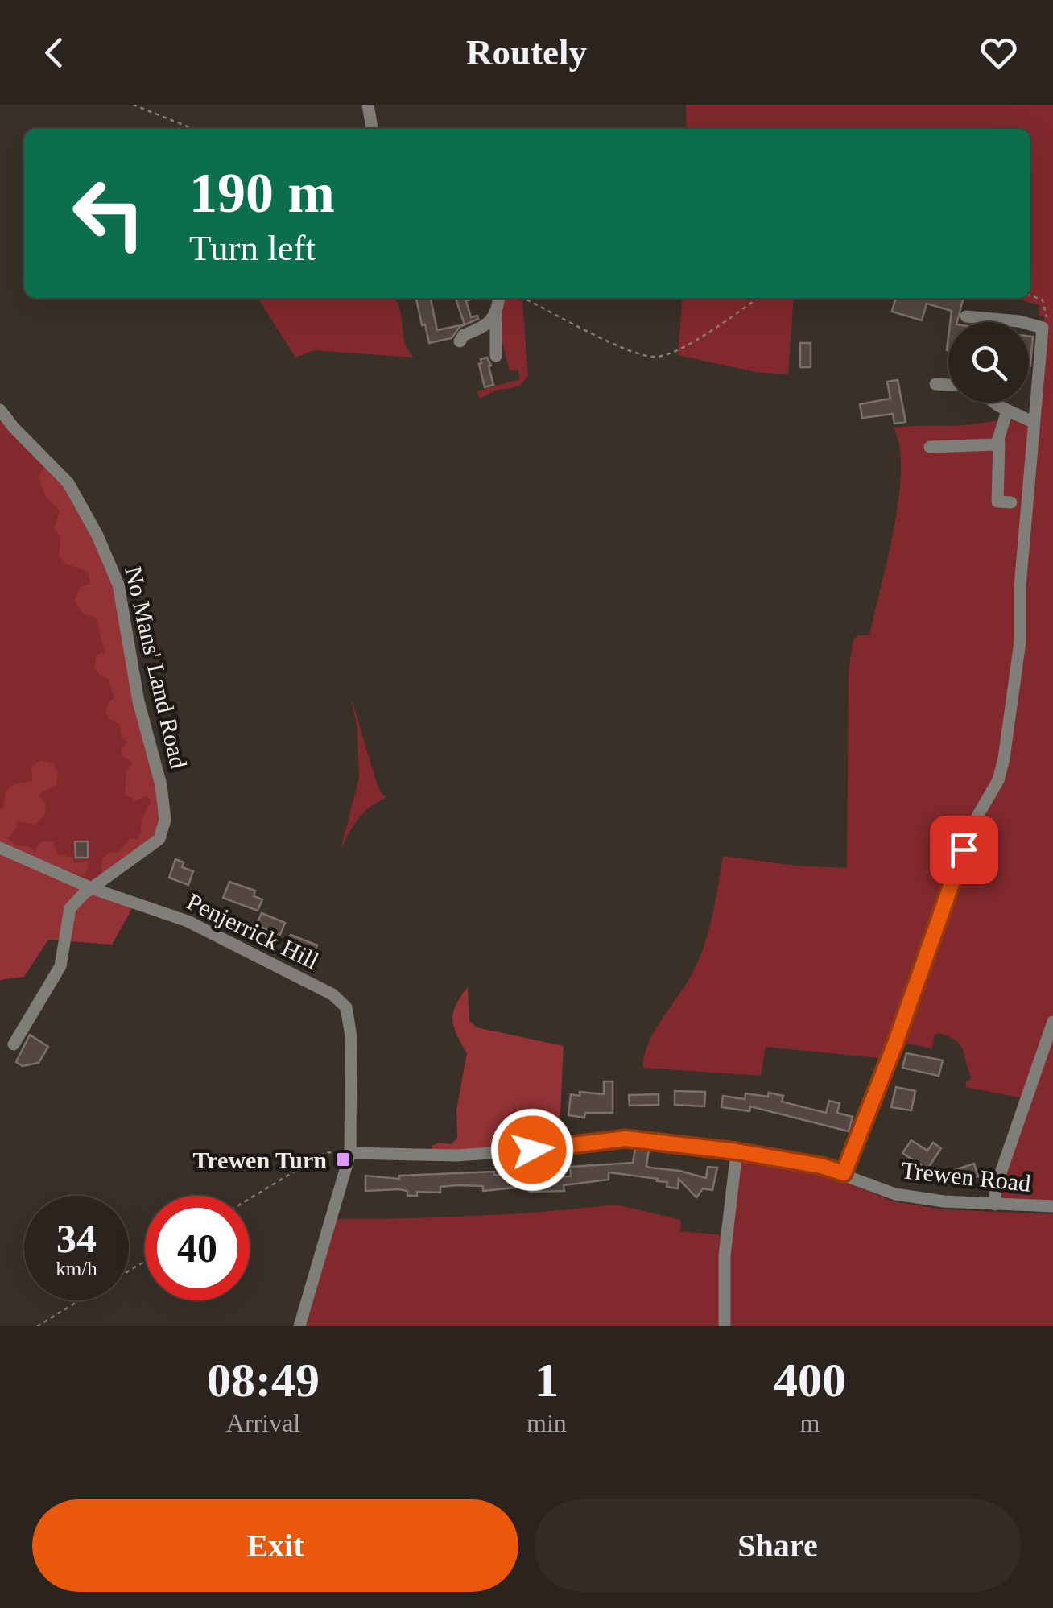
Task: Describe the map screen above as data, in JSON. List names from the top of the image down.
{
  "streets": {
    "street": ["No Mans' Land Road", "Penjerrick Hill", "Trewen Road"]
  },
  "crossings": [
    ["No Mans' Land Road", "Penjerrick Hill"],
    ["Penjerrick Hill", "Trewen Road"]
  ],
  "places": {
    "transit": ["Trewen Turn"]
  },
  "page": {
    "header": "Routely",
    "turn": ["190 m", "Turn left"],
    "speed": "34 km/h",
    "limit": "40",
    "eta": [
      "08:49",
      "Arrival",
      "1",
      "min",
      "400",
      "m"
    ],
    "buttons": ["Exit", "Share"]
  }
}
